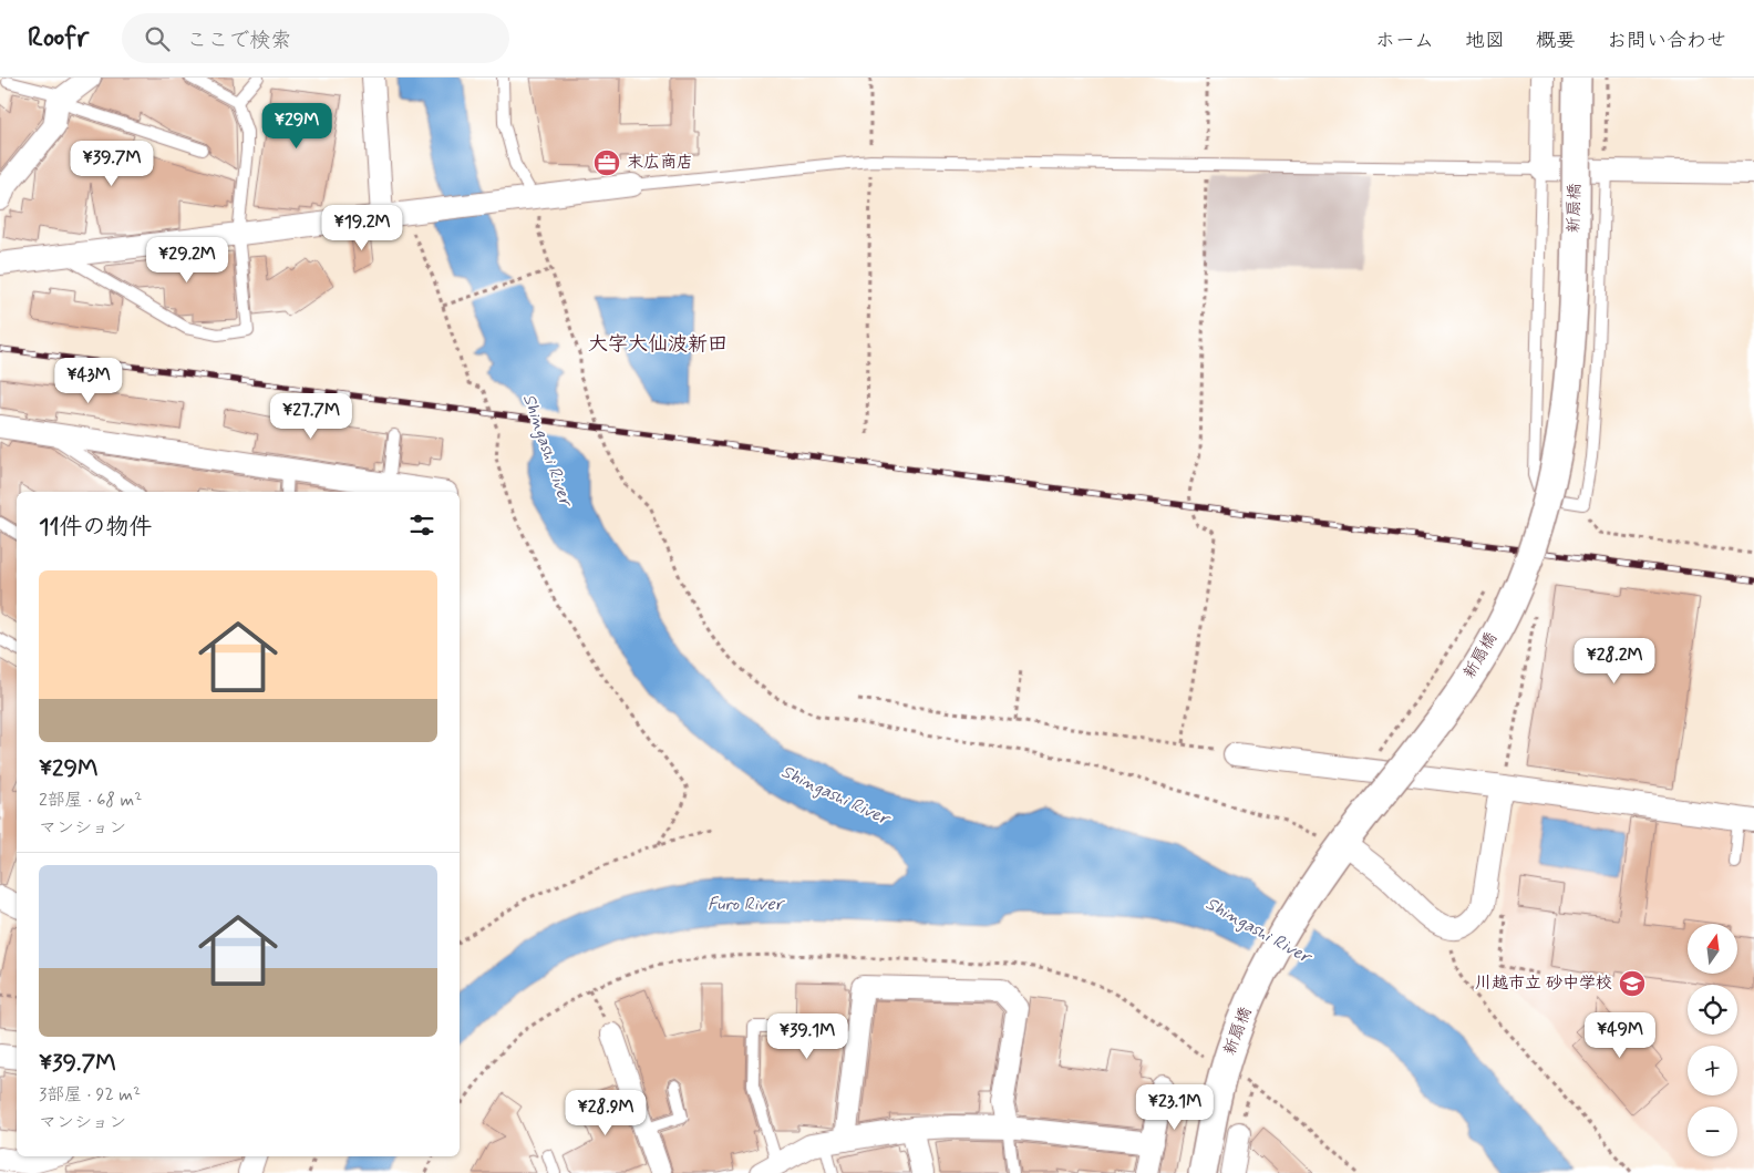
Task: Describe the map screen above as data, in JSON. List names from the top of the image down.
{
  "streets": {
    "street": ["新扇橋"]
  },
  "districts": ["大字大仙波新田"],
  "water": ["Shingashi River", "Furo River"],
  "places": {
    "office": ["末広商店"],
    "school or university": ["川越市立 砂中学校"]
  },
  "north": "top",
  "page": {
    "header": "Roofr",
    "search": "ここで検索",
    "nav": [
      "ホーム",
      "地図",
      "概要",
      "お問い合わせ"
    ],
    "price": [
      "¥29M",
      "¥39.7M",
      "¥19.2M",
      "¥29.2M",
      "¥43M",
      "¥27.7M",
      "¥28.2M",
      "¥49M",
      "¥39.1M",
      "¥23.1M",
      "¥28.9M"
    ],
    "heading": "11件の物件",
    "list": [
      {
        "name": "¥29M",
        "note": "2部屋 · 68 m² · マンション"
      },
      {
        "name": "¥39.7M",
        "note": "3部屋 · 92 m² · マンション"
      }
    ],
    "map_buttons": ["+", "−"]
  }
}
